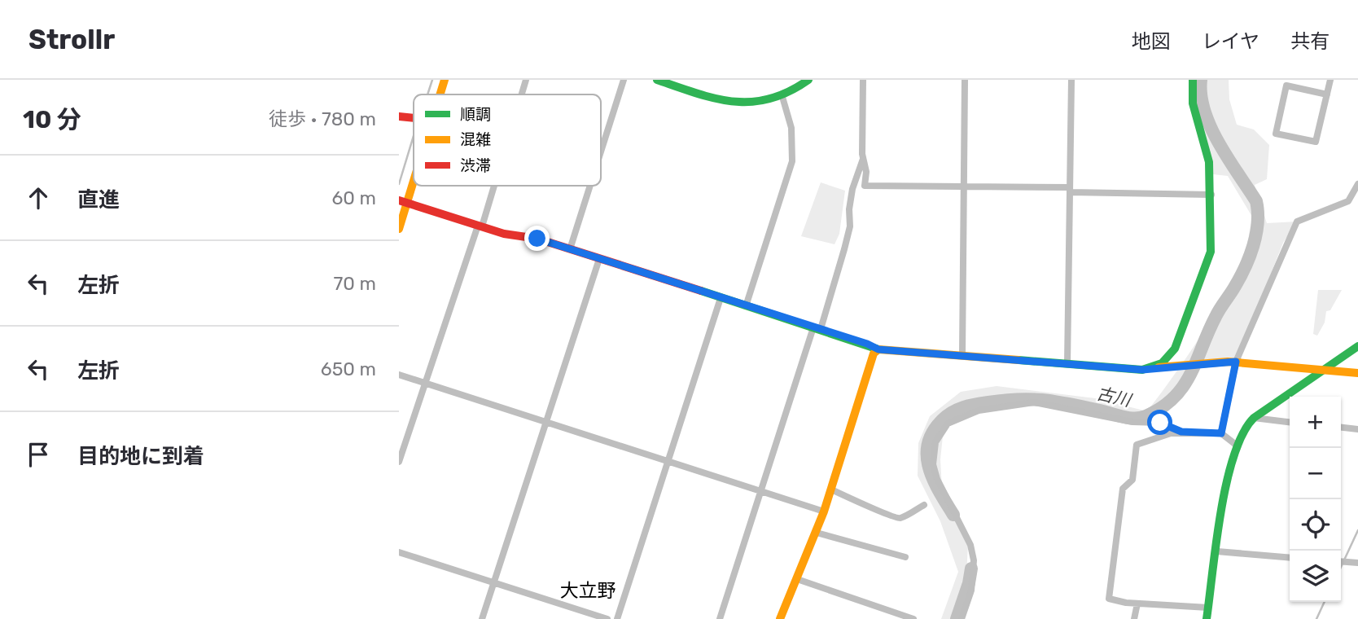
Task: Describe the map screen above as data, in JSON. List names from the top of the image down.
{
  "districts": ["大立野"],
  "water": ["古川"],
  "legend": ["順調", "混雑", "渋滞"],
  "page": {
    "header": "Strollr",
    "nav": ["地図", "レイヤ", "共有"],
    "heading": ["10 分", "徒歩 · 780 m"],
    "list": [
      ["直進", "60 m"],
      ["左折", "70 m"],
      ["左折", "650 m"],
      "目的地に到着"
    ],
    "map_buttons": ["+", "−"]
  }
}
